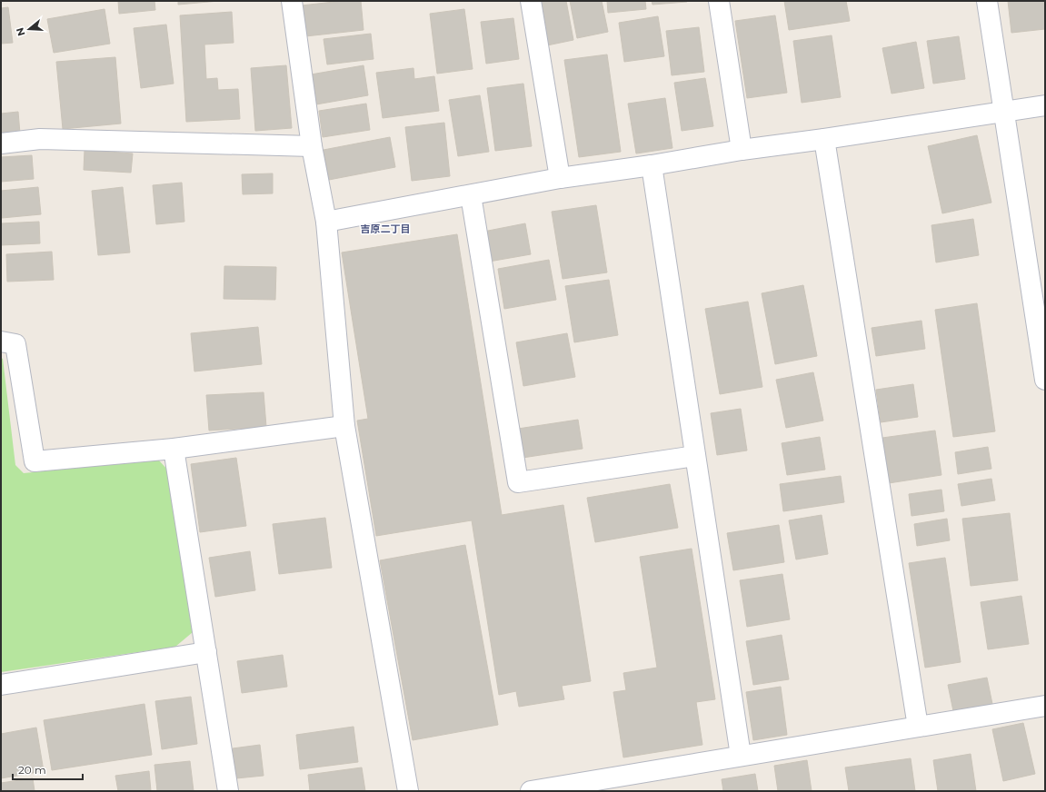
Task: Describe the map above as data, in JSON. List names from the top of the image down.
{
  "districts": ["吉原二丁目"],
  "scale_bar": "20 m",
  "north": "left"
}
